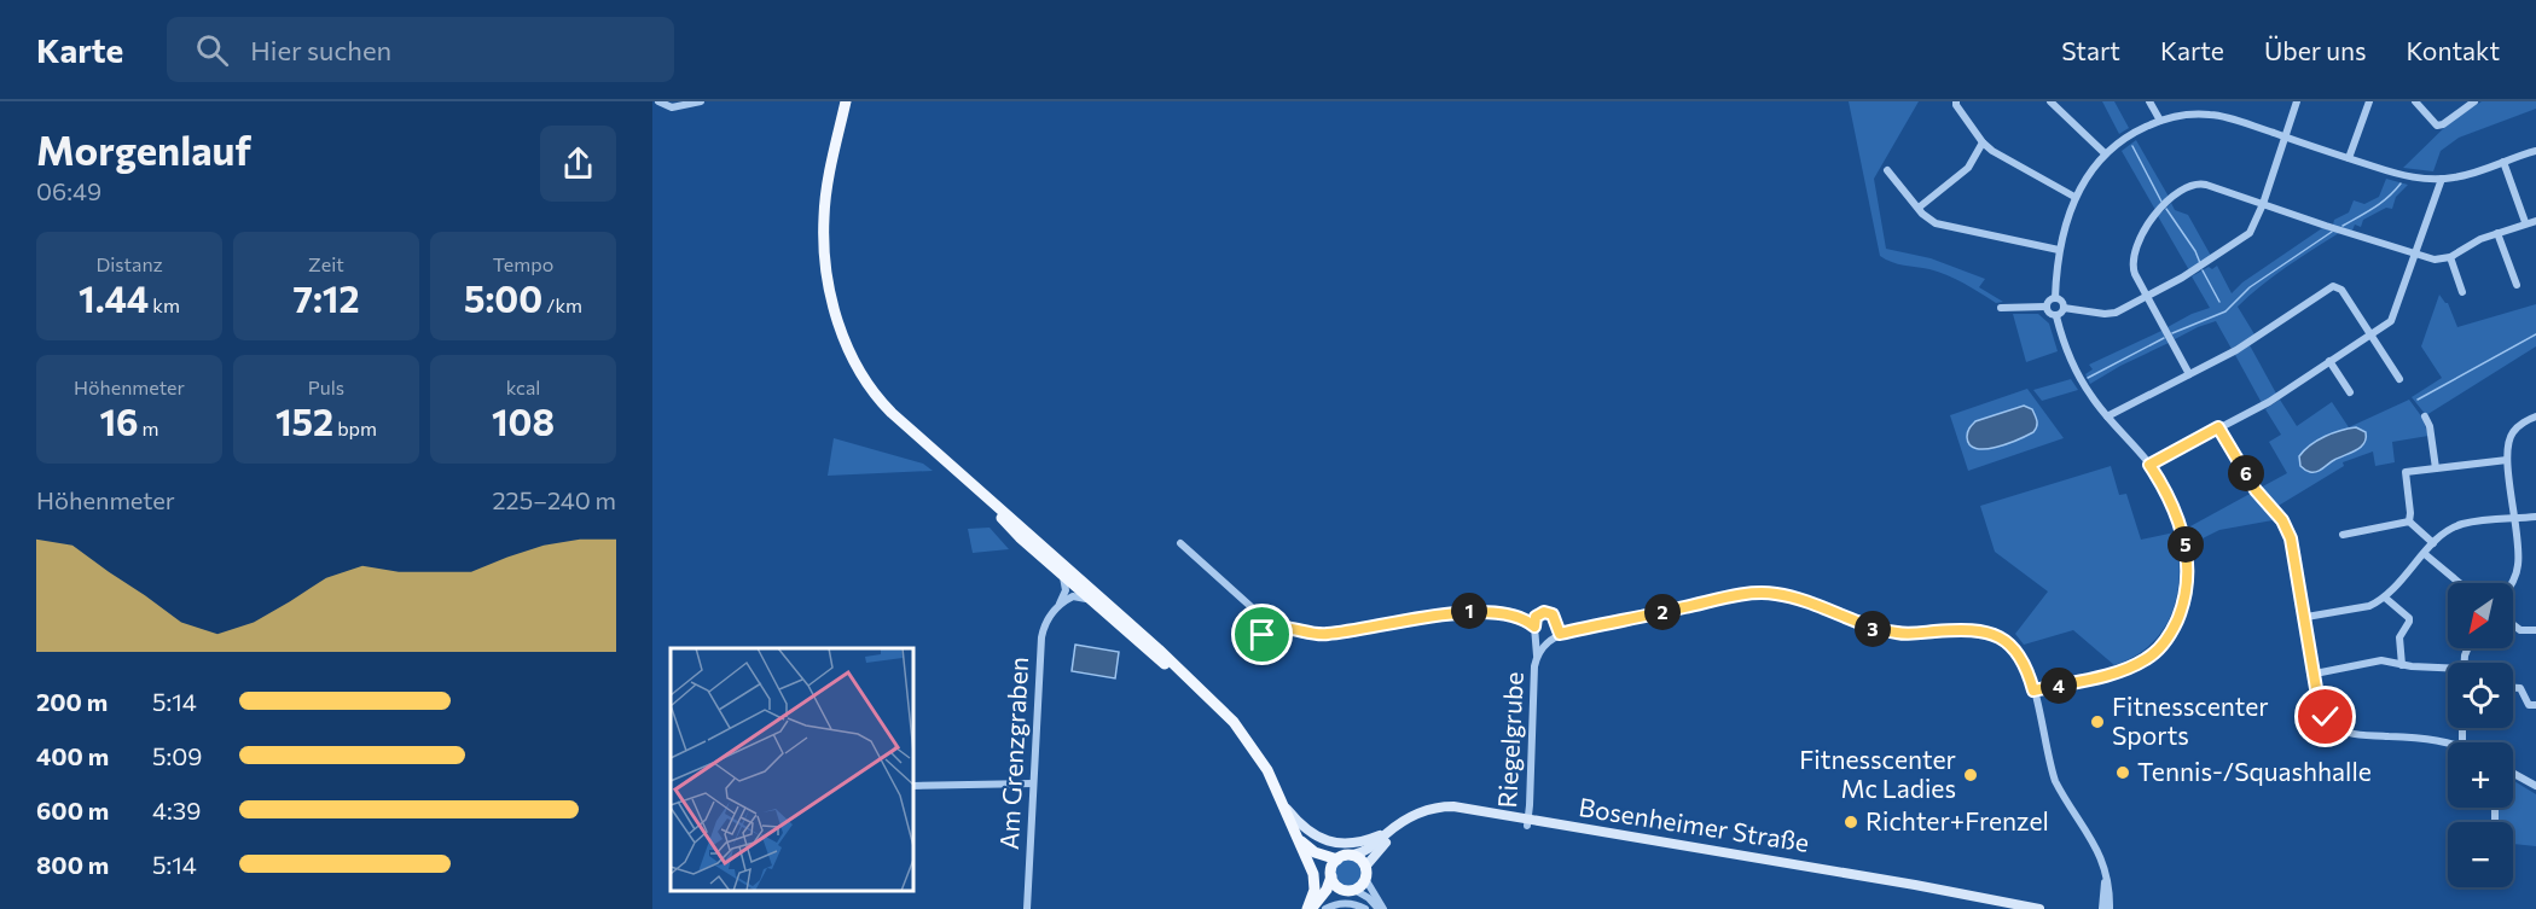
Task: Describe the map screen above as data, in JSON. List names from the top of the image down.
{
  "streets": {
    "street": ["Riegelgrube", "Am Grenzgraben", "Bosenheimer Straße"]
  },
  "crossings": [
    ["Riegelgrube", "Bosenheimer Straße"]
  ],
  "places": [
    "Fitnesscenter Sports",
    "Tennis-/Squashhalle",
    "Fitnesscenter Mc Ladies",
    "Richter+Frenzel"
  ],
  "north": "bottom left",
  "page": {
    "header": "Karte",
    "search": "Hier suchen",
    "nav": [
      "Start",
      "Karte",
      "Über uns",
      "Kontakt"
    ],
    "heading": ["Morgenlauf", "06:49"],
    "stats": [
      ["Distanz", "1.44 km"],
      ["Zeit", "7:12"],
      ["Tempo", "5:00 /km"],
      ["Höhenmeter", "16 m"],
      ["Puls", "152 bpm"],
      ["kcal", "108"]
    ],
    "pins": [
      "6",
      "5",
      "1",
      "2",
      "3",
      "4"
    ],
    "chart": ["Höhenmeter", "225–240 m"],
    "map_buttons": ["+", "−"],
    "list": [
      {
        "name": "200 m",
        "note": "5:14"
      },
      {
        "name": "400 m",
        "note": "5:09"
      },
      {
        "name": "600 m",
        "note": "4:39"
      },
      {
        "name": "800 m",
        "note": "5:14"
      }
    ]
  }
}
